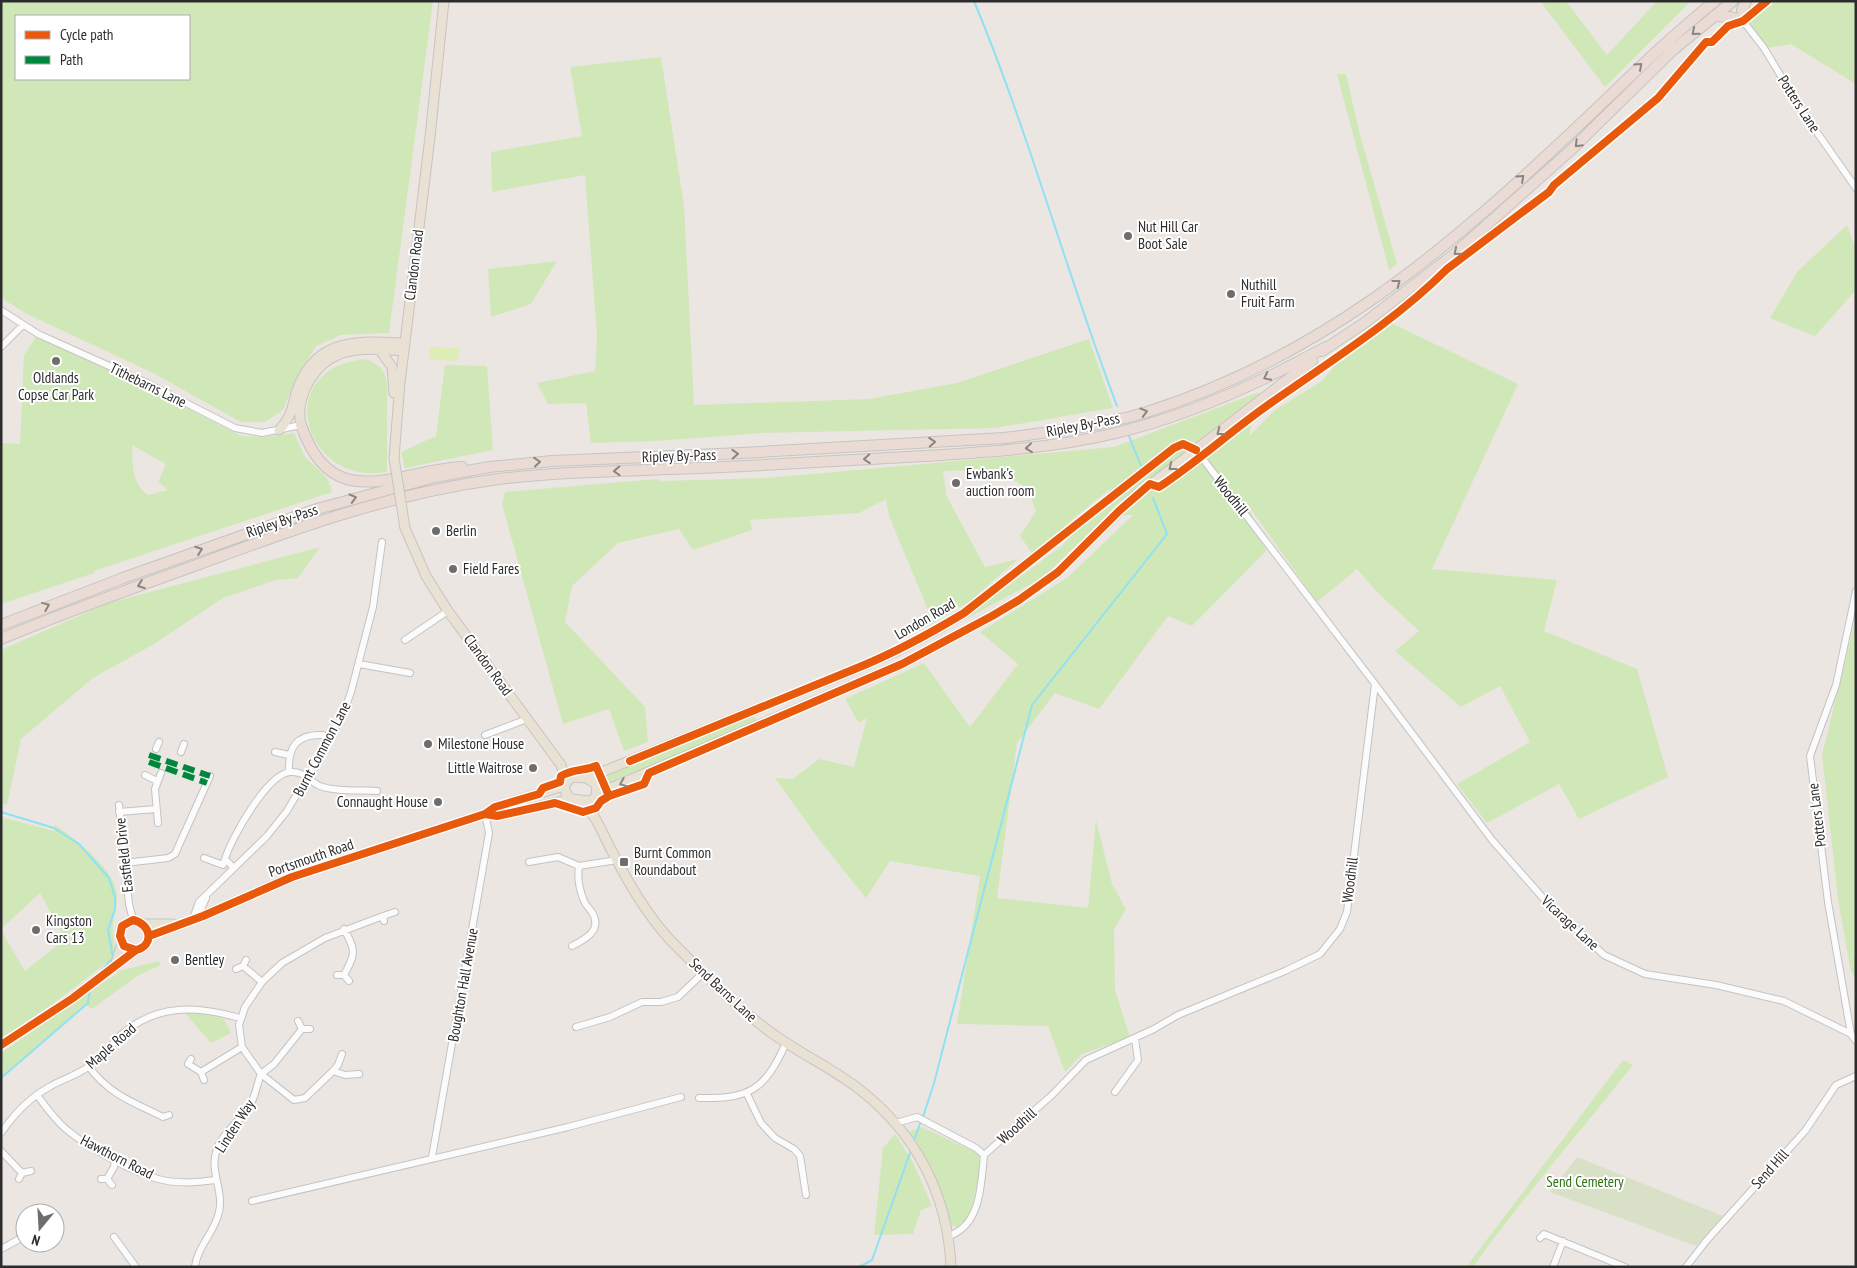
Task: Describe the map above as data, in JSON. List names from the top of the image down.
{
  "streets": {
    "highway": ["Ripley By-Pass"],
    "main road": [
      "Clandon Road",
      "London Road",
      "Portsmouth Road",
      "Send Barns Lane"
    ],
    "street": [
      "Potters Lane",
      "Tithebarns Lane",
      "Woodhill",
      "Burnt Common Lane",
      "Eastfield Drive",
      "Vicarage Lane",
      "Boughton Hall Avenue",
      "Maple Road",
      "Linden Way",
      "Hawthorn Road",
      "Send Hill"
    ]
  },
  "crossings": [
    ["Potters Lane", "Vicarage Lane"],
    ["Clandon Road", "London Road"],
    ["Clandon Road", "Portsmouth Road"],
    ["Clandon Road", "Send Barns Lane"],
    ["Woodhill", "London Road"],
    ["Woodhill", "Vicarage Lane"],
    ["London Road", "Portsmouth Road"],
    ["London Road", "Send Barns Lane"],
    ["Burnt Common Lane", "Portsmouth Road"],
    ["Eastfield Drive", "Portsmouth Road"],
    ["Portsmouth Road", "Boughton Hall Avenue"],
    ["Portsmouth Road", "Send Barns Lane"],
    ["Maple Road", "Hawthorn Road"],
    ["Linden Way", "Hawthorn Road"]
  ],
  "parks": ["Send Cemetery"],
  "places": {
    "other": [
      "Nut Hill Car Boot Sale",
      "Nuthill Fruit Farm",
      "Oldlands Copse Car Park",
      "Ewbank's auction room",
      "Berlin",
      "Field Fares",
      "Milestone House",
      "Little Waitrose",
      "Connaught House",
      "Kingston Cars 13",
      "Bentley"
    ],
    "transit": ["Burnt Common Roundabout"]
  },
  "legend": ["Cycle path", "Path"],
  "north": "bottom"
}
